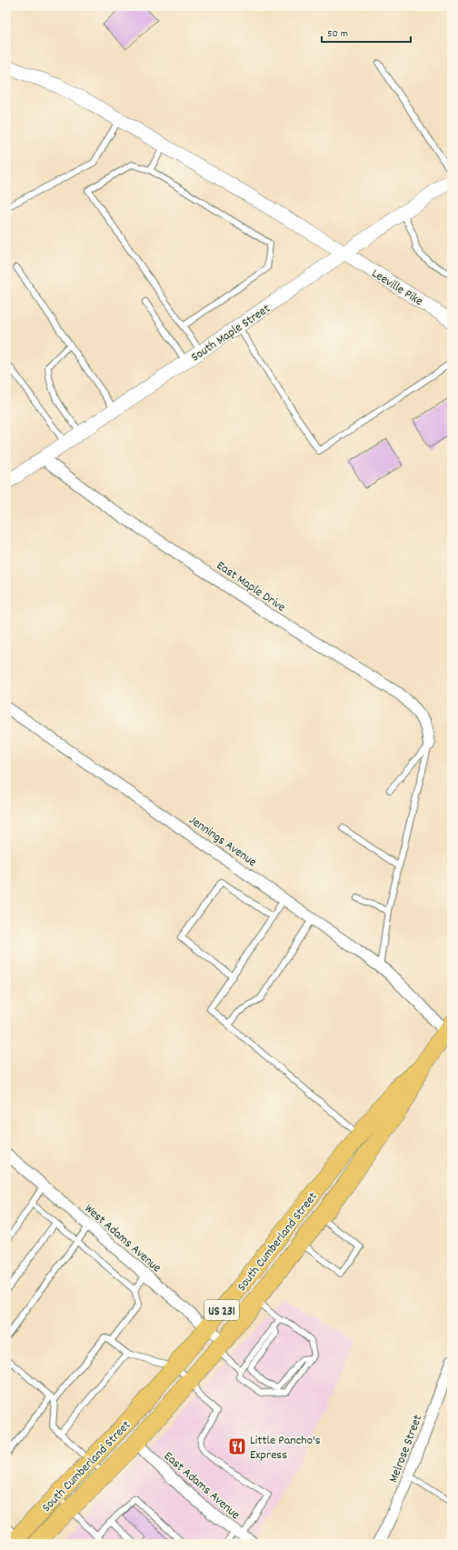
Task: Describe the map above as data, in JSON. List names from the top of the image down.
{
  "streets": {
    "main road": ["South Cumberland Street", "US 231"],
    "street": [
      "Leeville Pike",
      "South Maple Street",
      "East Maple Drive",
      "Jennings Avenue",
      "West Adams Avenue",
      "Melrose Street",
      "East Adams Avenue"
    ]
  },
  "crossings": [
    ["Leeville Pike", "South Maple Street"],
    ["South Maple Street", "East Maple Drive"],
    ["Jennings Avenue", "South Cumberland Street"],
    ["West Adams Avenue", "South Cumberland Street"],
    ["South Cumberland Street", "East Adams Avenue"]
  ],
  "places": {
    "restaurant": ["Little Pancho's Express"]
  },
  "scale_bar": "50 m"
}
